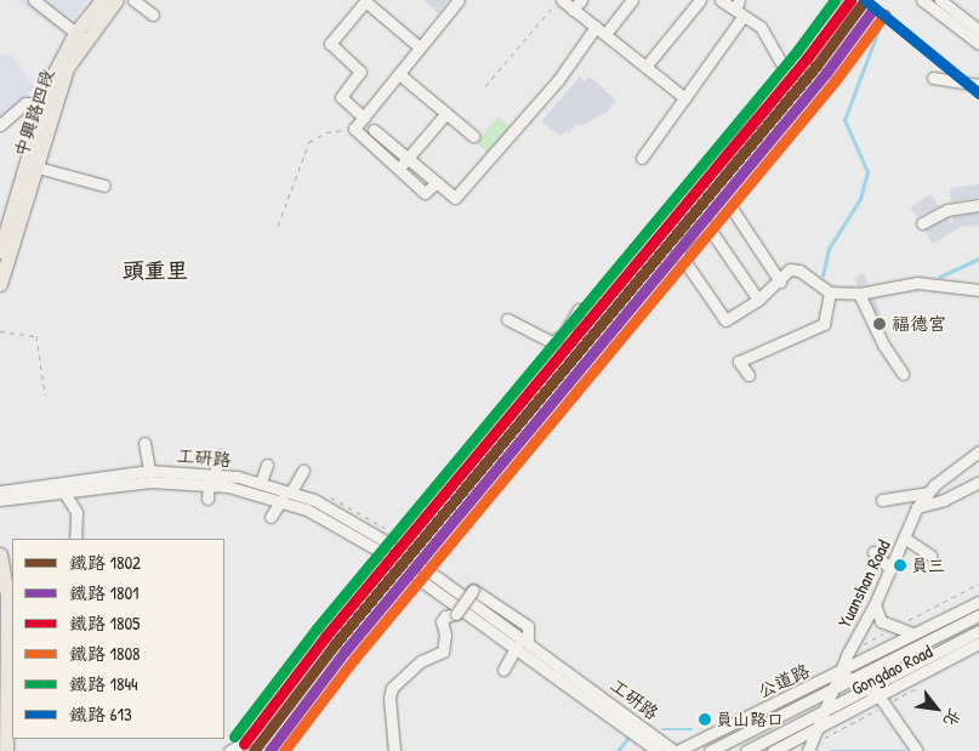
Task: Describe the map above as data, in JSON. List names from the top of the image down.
{
  "streets": {
    "main road": ["中興路四段"],
    "street": [
      "工研路",
      "Yuanshan Road",
      "Gongdao Road",
      "公道路"
    ]
  },
  "crossings": [
    ["工研路", "公道路"],
    ["Yuanshan Road", "Gongdao Road"],
    ["Yuanshan Road", "公道路"],
    ["Gongdao Road", "公道路"]
  ],
  "districts": ["頭重里"],
  "places": ["福德宮", "員三", "員山路口"],
  "lines": [
    "rail line 1802",
    "rail line 1805",
    "rail line 1844",
    "rail line 613",
    "rail line 1801",
    "rail line 1808"
  ],
  "legend": [
    "鐵路 1802",
    "鐵路 1801",
    "鐵路 1805",
    "鐵路 1808",
    "鐵路 1844",
    "鐵路 613"
  ],
  "north": "bottom right"
}
